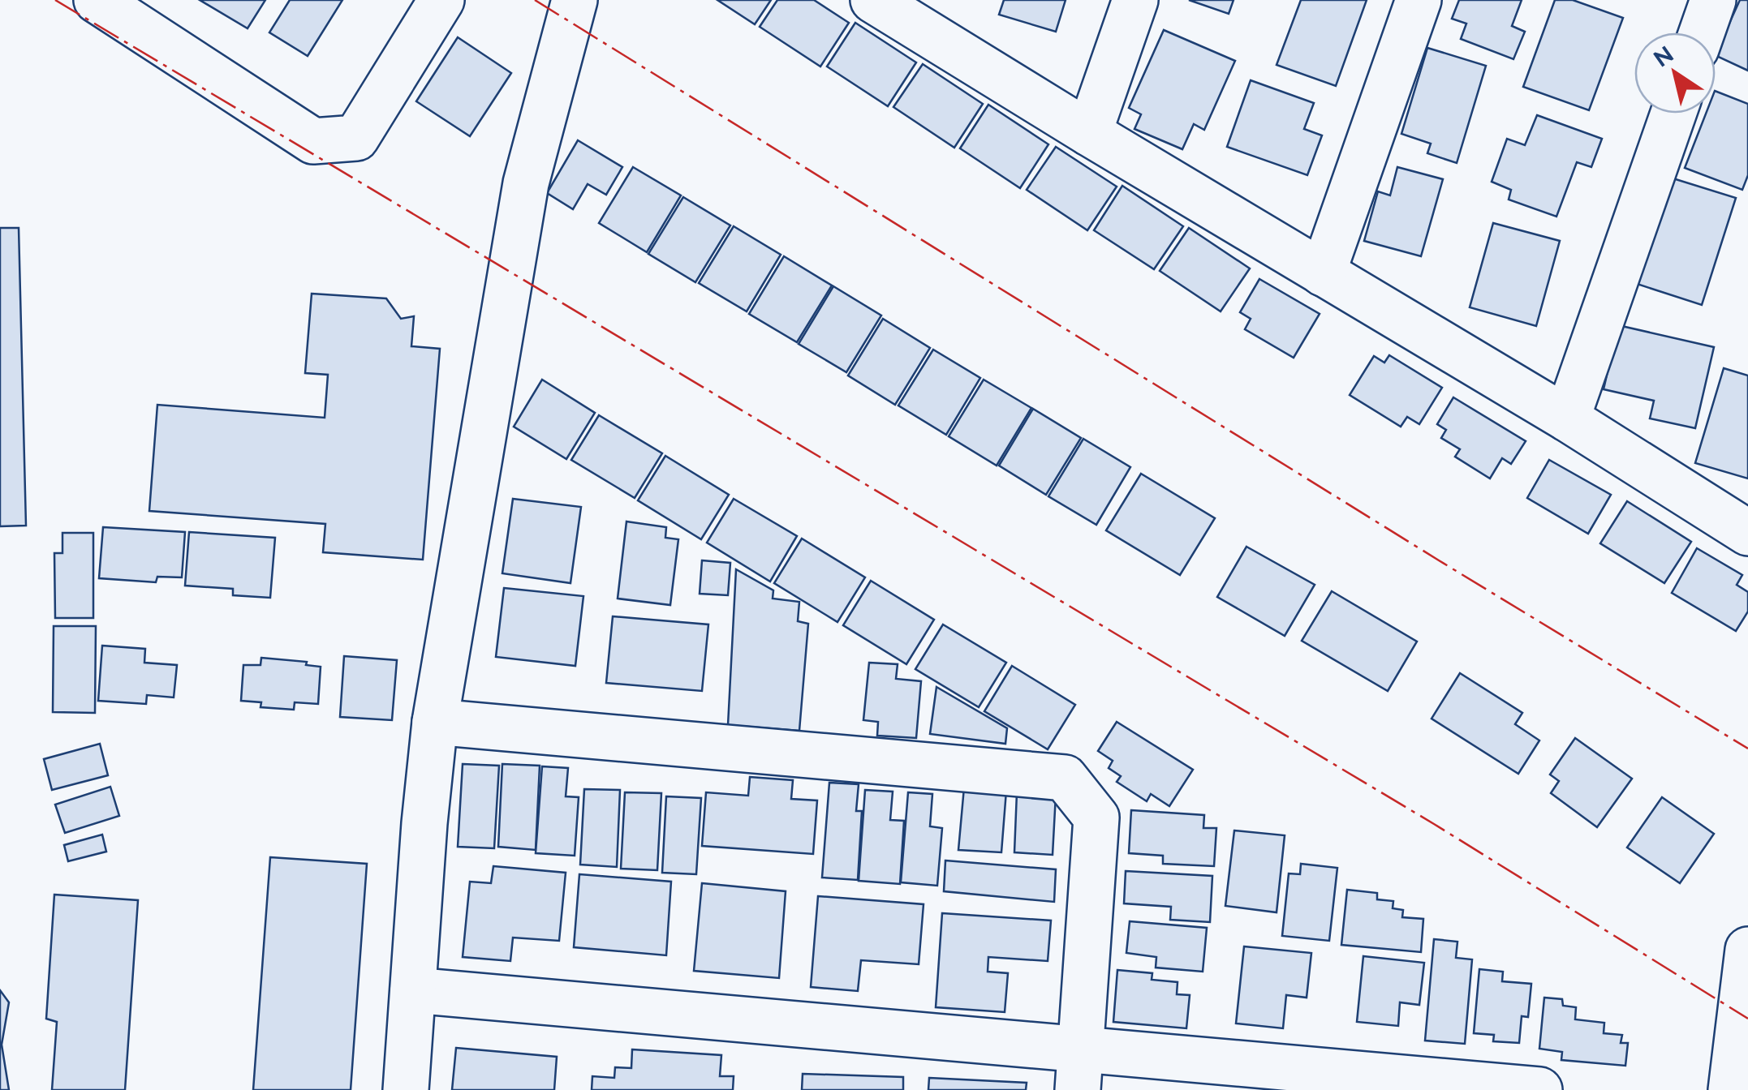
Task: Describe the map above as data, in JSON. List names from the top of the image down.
{
  "north": "top left"
}
